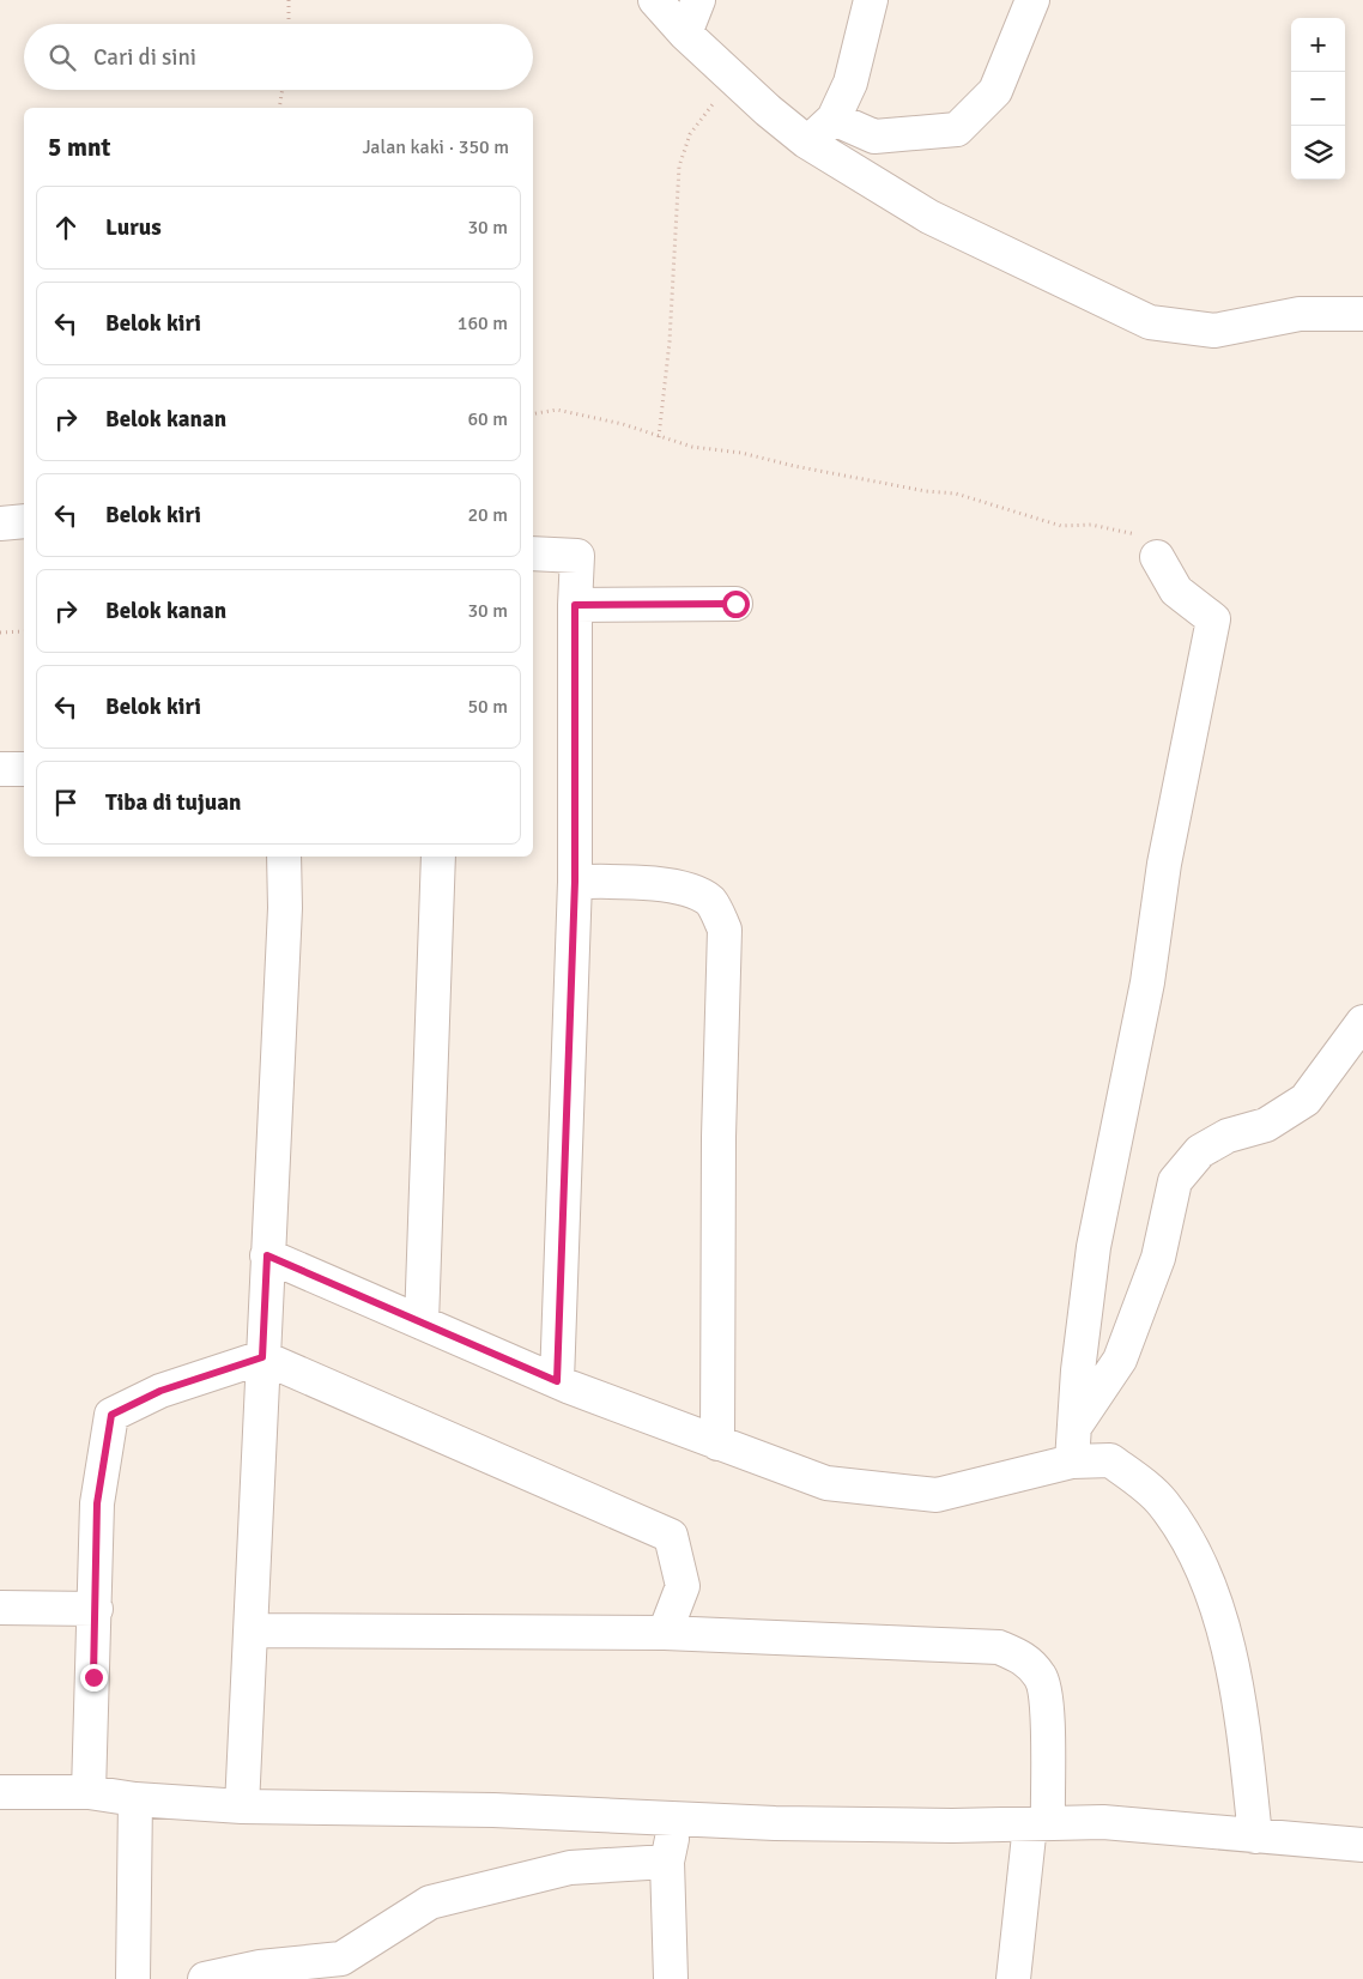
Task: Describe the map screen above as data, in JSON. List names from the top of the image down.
{
  "page": {
    "map_buttons": ["+", "−"],
    "search": "Cari di sini",
    "heading": ["5 mnt", "Jalan kaki · 350 m"],
    "list": [
      ["Lurus", "30 m"],
      ["Belok kiri", "160 m"],
      ["Belok kanan", "60 m"],
      ["Belok kiri", "20 m"],
      ["Belok kanan", "30 m"],
      ["Belok kiri", "50 m"],
      "Tiba di tujuan"
    ]
  }
}
